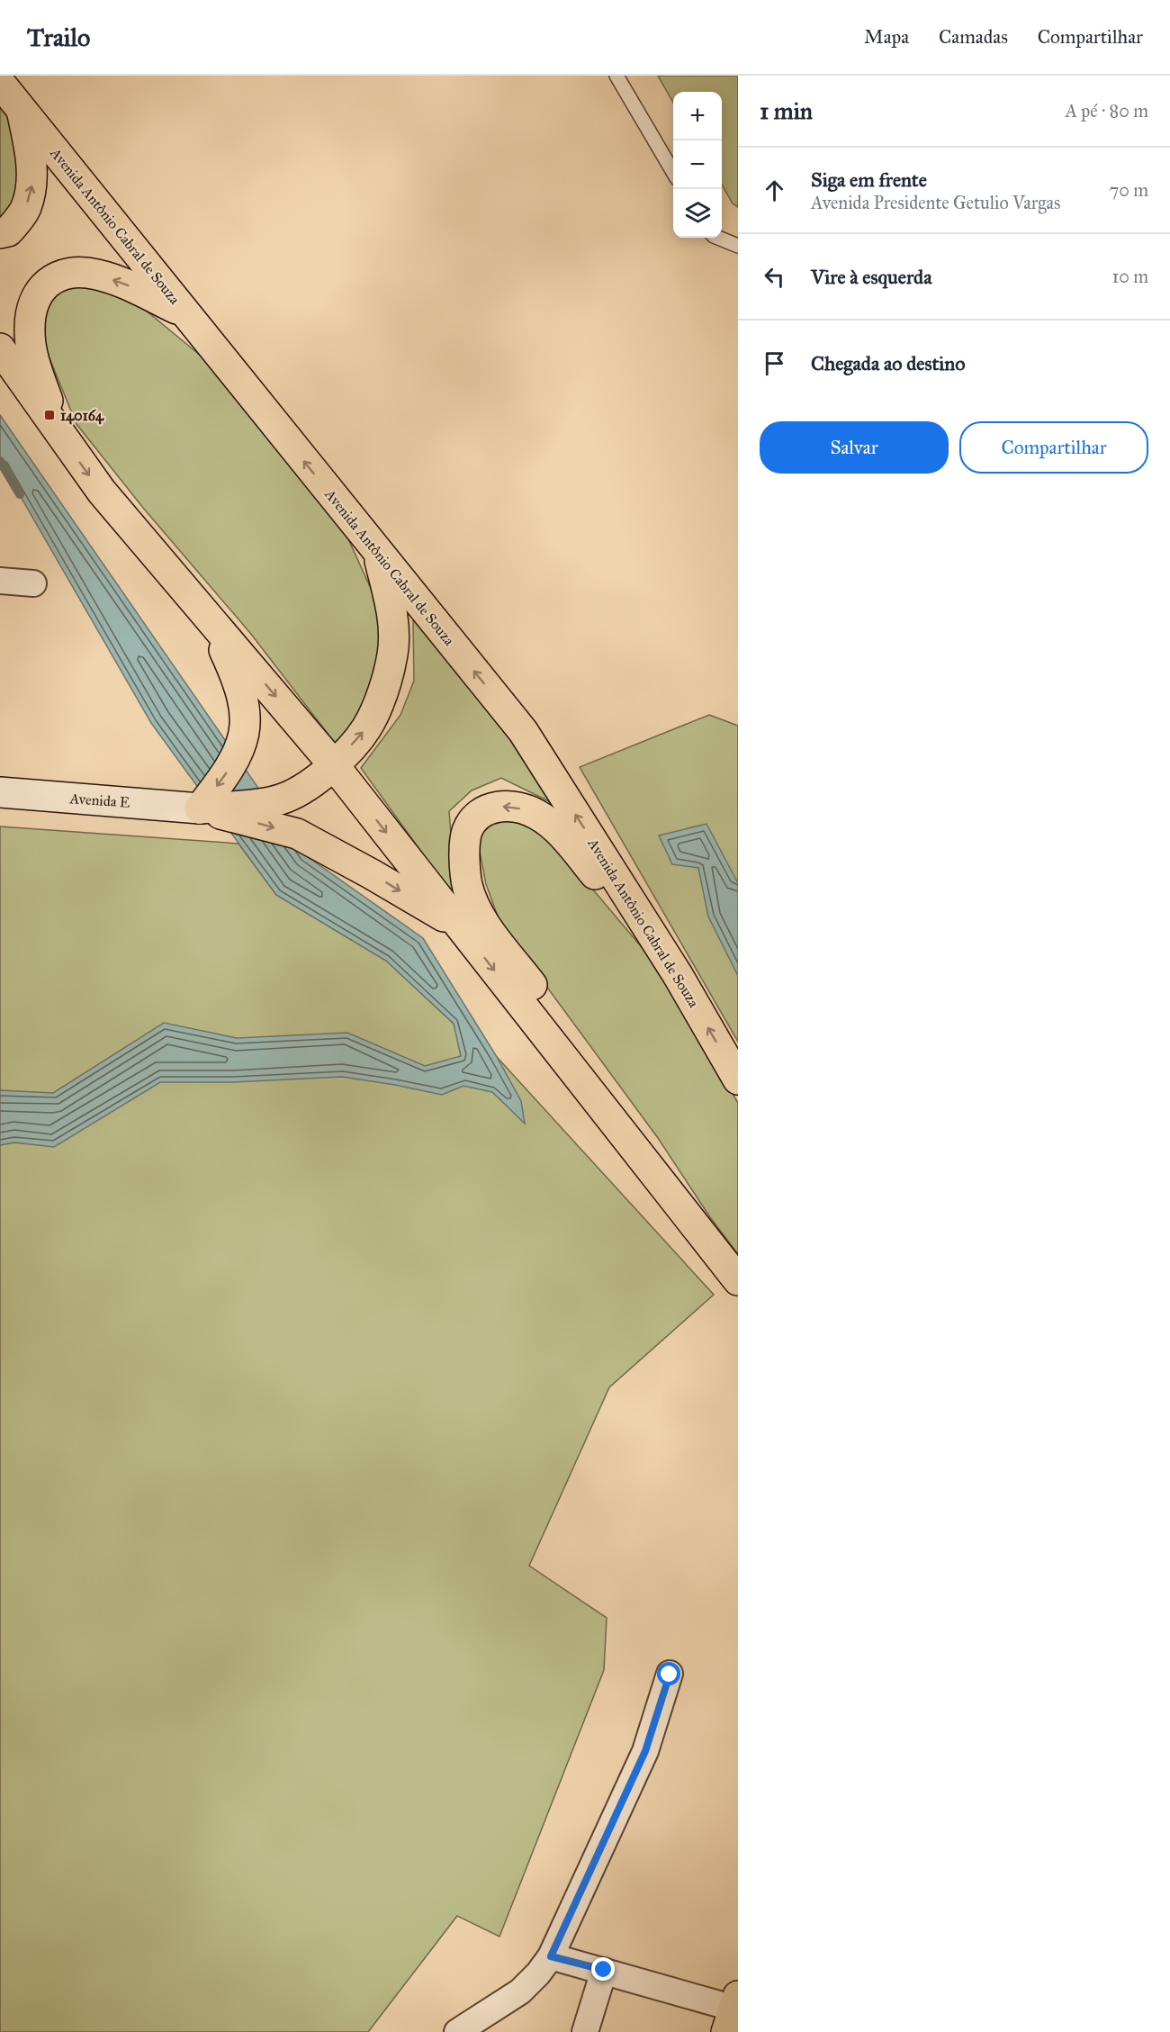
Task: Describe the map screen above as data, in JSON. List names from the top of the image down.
{
  "streets": {
    "highway": ["Avenida Antônio Cabral de Souza"],
    "main road": ["Avenida E"]
  },
  "places": {
    "transit": ["140164"]
  },
  "page": {
    "header": "Trailo",
    "nav": ["Mapa", "Camadas", "Compartilhar"],
    "heading": ["1 min", "A pé · 80 m"],
    "map_buttons": ["+", "−"],
    "list": [
      ["Siga em frente", "Avenida Presidente Getulio Vargas", "70 m"],
      ["Vire à esquerda", "10 m"],
      "Chegada ao destino"
    ],
    "buttons": ["Salvar", "Compartilhar"]
  }
}
